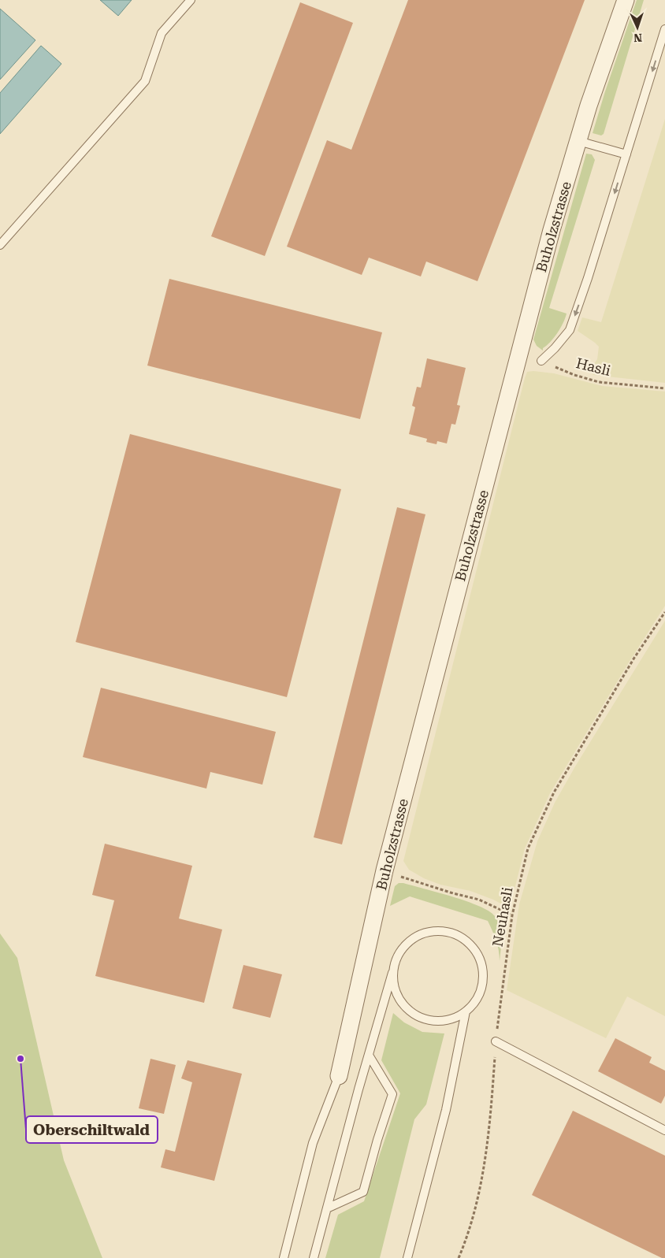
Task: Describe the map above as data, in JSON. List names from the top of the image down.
{
  "streets": {
    "street": ["Buholzstrasse"],
    "path": ["Hasli", "Neuhasli"]
  },
  "places": ["Oberschiltwald"],
  "north": "bottom"
}
